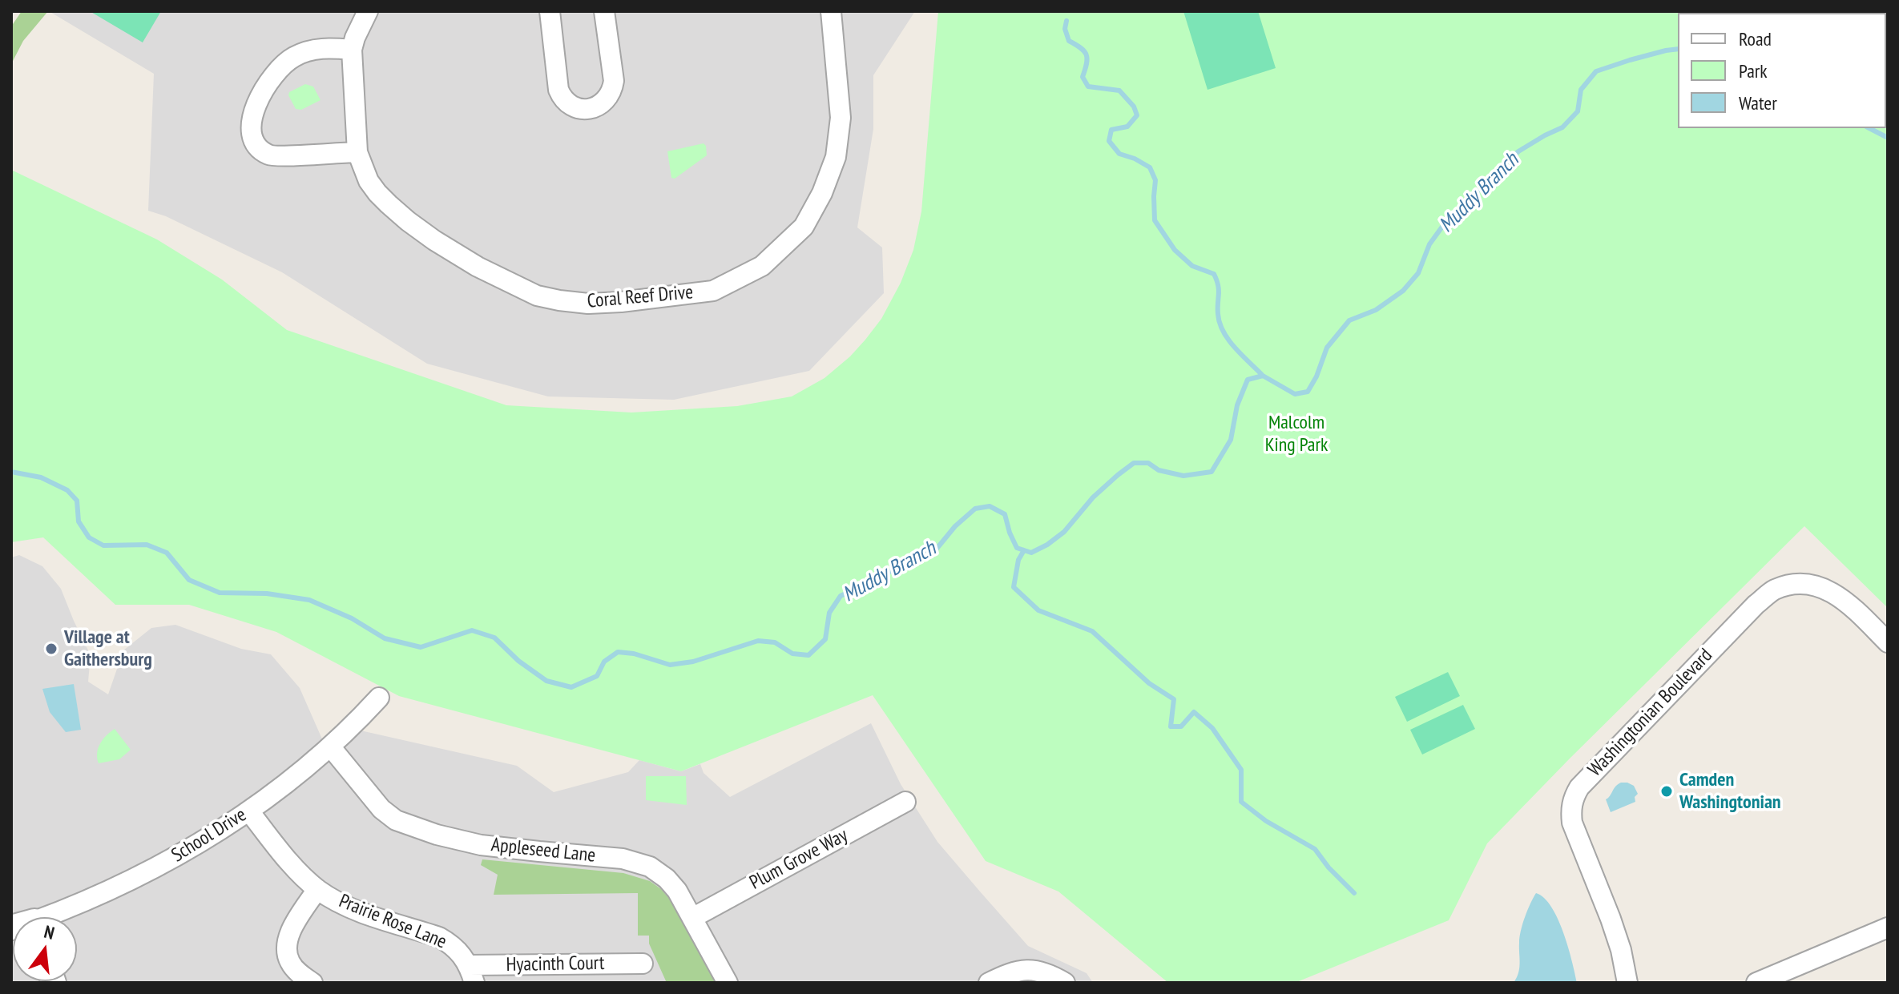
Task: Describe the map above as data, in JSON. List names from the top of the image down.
{
  "streets": {
    "street": [
      "Coral Reef Drive",
      "Washingtonian Boulevard",
      "School Drive",
      "Appleseed Lane",
      "Plum Grove Way",
      "Prairie Rose Lane",
      "Hyacinth Court"
    ]
  },
  "crossings": [
    ["School Drive", "Appleseed Lane"],
    ["School Drive", "Prairie Rose Lane"],
    ["Appleseed Lane", "Plum Grove Way"],
    ["Prairie Rose Lane", "Hyacinth Court"]
  ],
  "water": ["Muddy Branch"],
  "parks": ["Malcolm King Park"],
  "places": ["Village at Gaithersburg", "Camden Washingtonian"],
  "legend": ["Road", "Park", "Water"],
  "north": "top"
}
